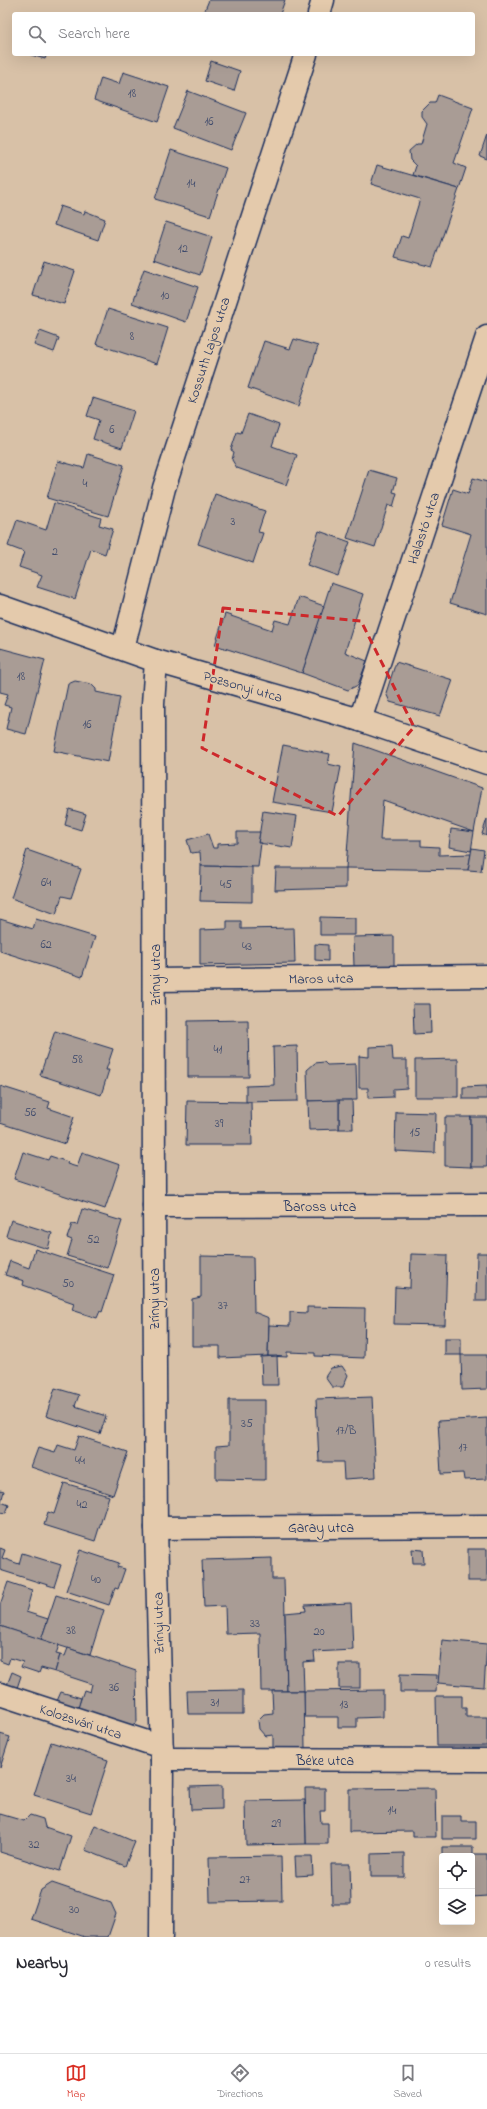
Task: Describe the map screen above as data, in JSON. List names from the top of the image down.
{
  "streets": {
    "street": [
      "Kossuth Lajos utca",
      "Halastó utca",
      "Pozsonyi utca",
      "Zrínyi utca",
      "Maros utca",
      "Baross utca",
      "Garay utca",
      "Kolozsvári utca",
      "Béke utca"
    ]
  },
  "crossings": [
    ["Kossuth Lajos utca", "Pozsonyi utca"],
    ["Halastó utca", "Pozsonyi utca"],
    ["Pozsonyi utca", "Zrínyi utca"],
    ["Zrínyi utca", "Maros utca"],
    ["Zrínyi utca", "Baross utca"],
    ["Zrínyi utca", "Garay utca"],
    ["Zrínyi utca", "Kolozsvári utca"],
    ["Zrínyi utca", "Béke utca"],
    ["Kolozsvári utca", "Béke utca"]
  ],
  "house_numbers": [
    "18",
    "16",
    "14",
    "12",
    "10",
    "8",
    "6",
    "4",
    "3",
    "2",
    "18",
    "16",
    "64",
    "45",
    "62",
    "43",
    "41",
    "58",
    "56",
    "39",
    "15",
    "52",
    "50",
    "37",
    "35",
    "17/B",
    "17",
    "44",
    "42",
    "40",
    "33",
    "38",
    "20",
    "36",
    "31",
    "13",
    "34",
    "14",
    "29",
    "32",
    "27",
    "30"
  ],
  "page": {
    "search": "Search here",
    "heading": ["Nearby", "0 results"],
    "nav": ["Map", "Directions", "Saved"]
  }
}
